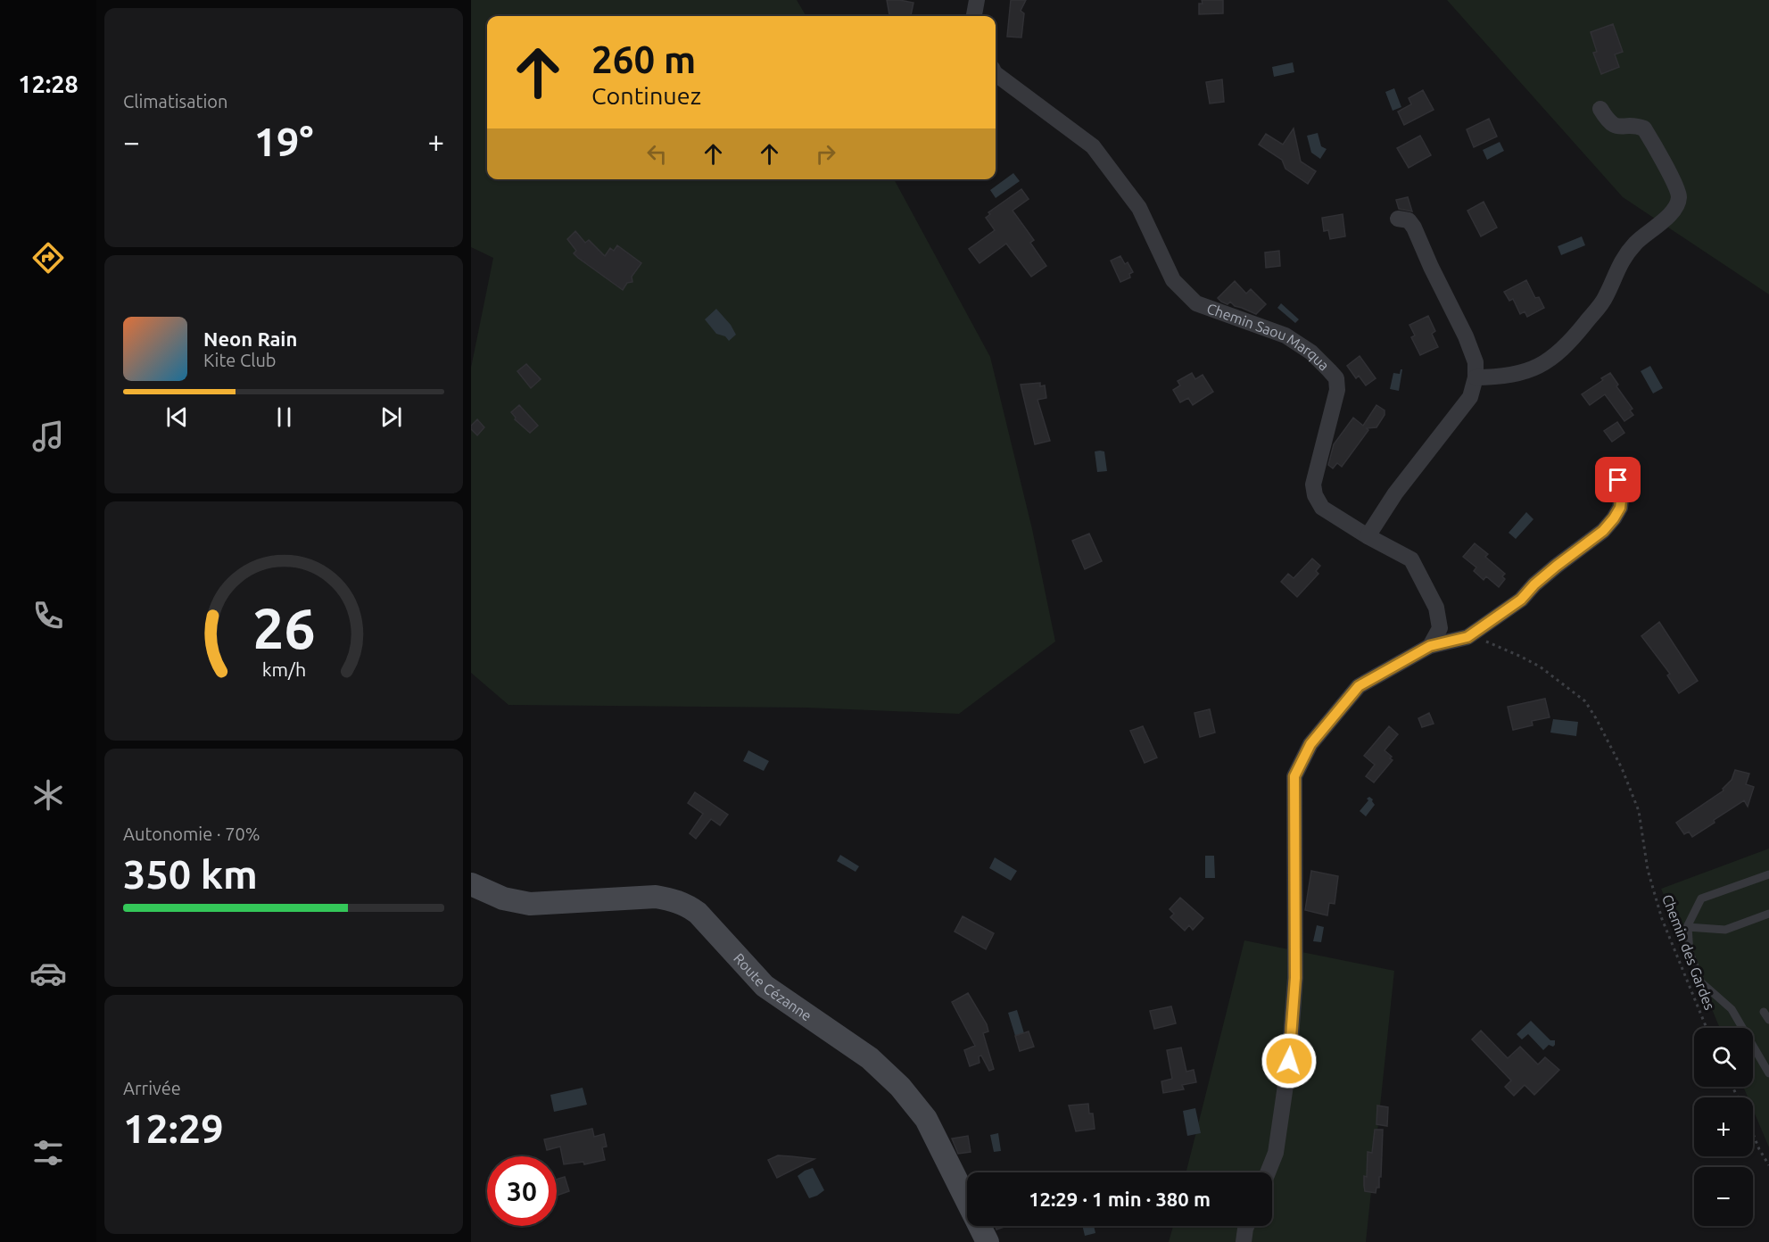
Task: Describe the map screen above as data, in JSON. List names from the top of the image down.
{
  "streets": {
    "street": ["Chemin Saou Marqua", "Route Cézanne"],
    "path": ["Chemin des Gardes"]
  },
  "page": {
    "tabs": "12:28",
    "tile": [
      "Climatisation",
      ["Autonomie · 70%", "350 km"],
      ["Arrivée", "12:29"]
    ],
    "turn": ["260 m", "Continuez"],
    "heat": ["−", "19°", "+"],
    "song": ["Neon Rain", "Kite Club"],
    "map_buttons": ["+", "−"],
    "limit": "30",
    "trip": "12:29 · 1 min · 380 m",
    "gauge": ["26", "km/h"]
  }
}
